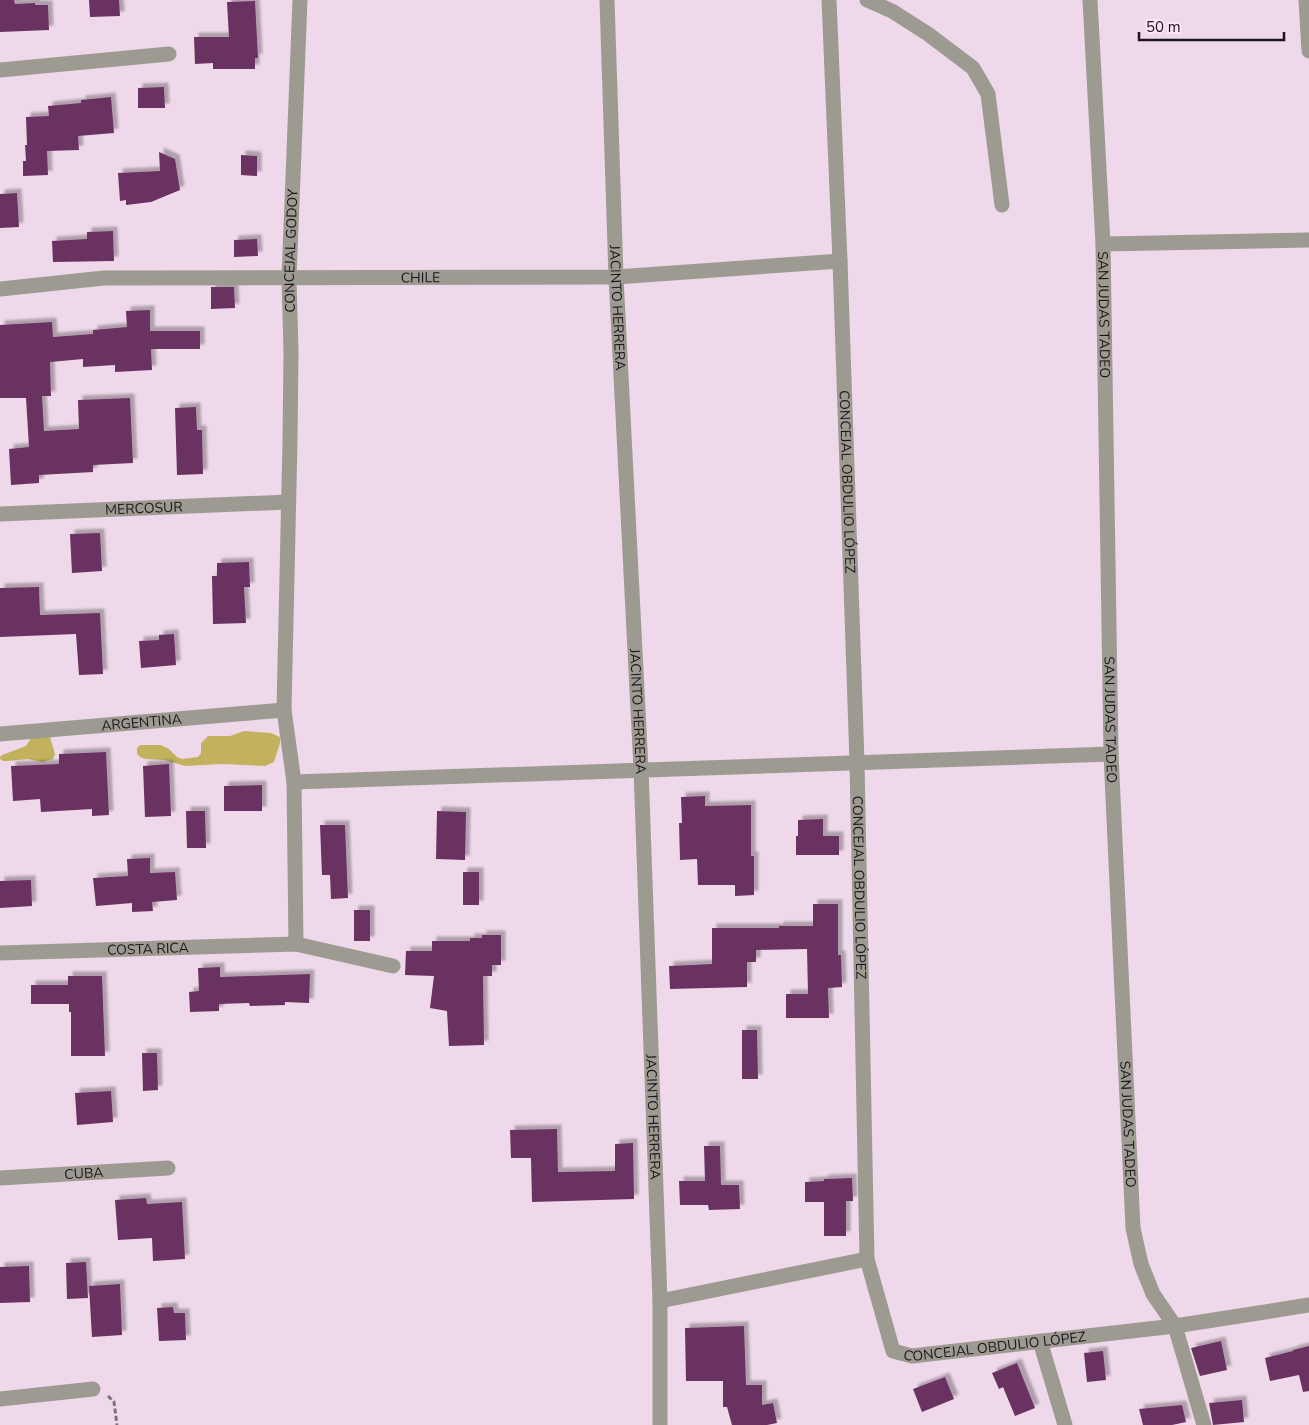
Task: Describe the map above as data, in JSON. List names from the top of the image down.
{
  "streets": {
    "street": [
      "CONCEJAL GODOY",
      "CHILE",
      "JACINTO HERRERA",
      "SAN JUDAS TADEO",
      "CONCEJAL OBDULIO LÓPEZ",
      "MERCOSUR",
      "ARGENTINA",
      "COSTA RICA",
      "CUBA"
    ]
  },
  "crossings": [
    ["CONCEJAL GODOY", "CHILE"],
    ["CONCEJAL GODOY", "MERCOSUR"],
    ["CONCEJAL GODOY", "ARGENTINA"],
    ["CONCEJAL GODOY", "COSTA RICA"],
    ["CHILE", "JACINTO HERRERA"],
    ["CHILE", "CONCEJAL OBDULIO LÓPEZ"],
    ["SAN JUDAS TADEO", "CONCEJAL OBDULIO LÓPEZ"]
  ],
  "scale_bar": "50 m"
}
